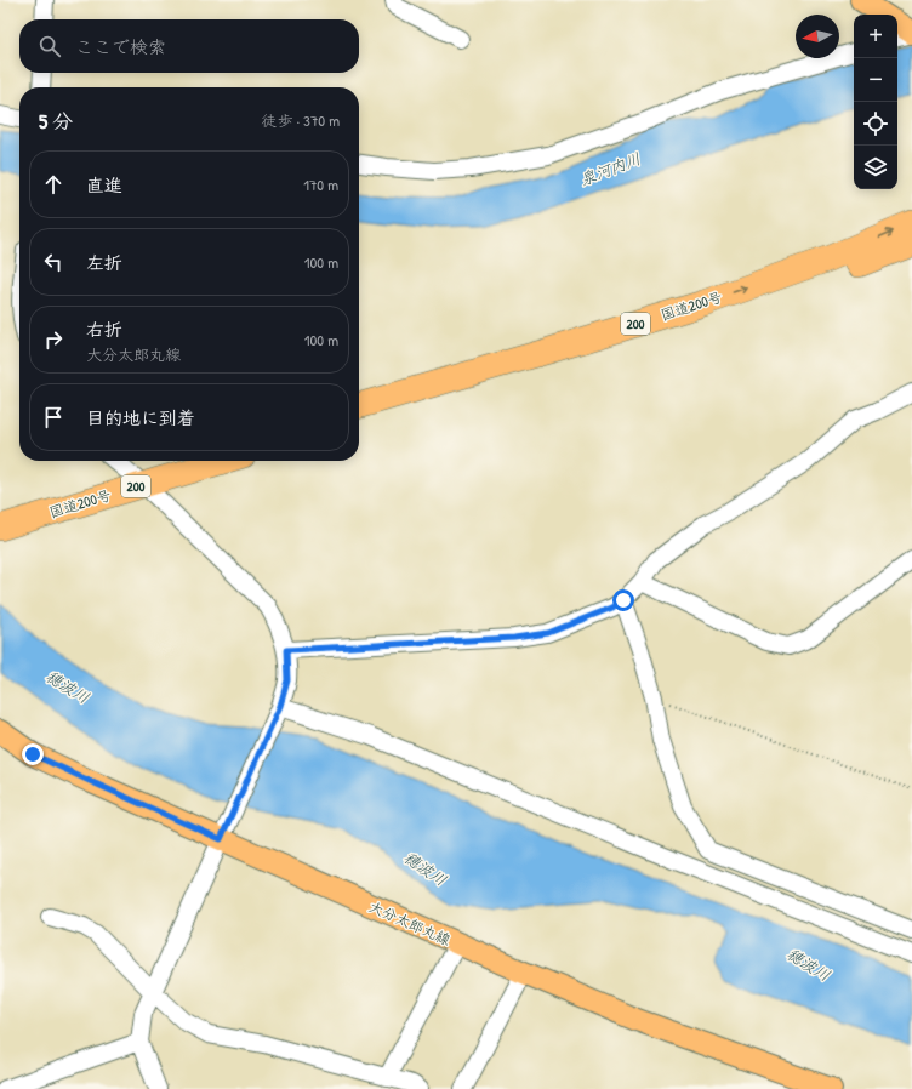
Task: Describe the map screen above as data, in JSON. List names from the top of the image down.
{
  "streets": {
    "highway": ["国道200号", "200"],
    "main road": ["大分太郎丸線"]
  },
  "water": ["泉河内川", "穂波川"],
  "north": "left",
  "page": {
    "map_buttons": ["+", "−"],
    "search": "ここで検索",
    "heading": ["5 分", "徒歩 · 370 m"],
    "list": [
      ["直進", "170 m"],
      ["左折", "100 m"],
      ["右折", "大分太郎丸線", "100 m"],
      "目的地に到着"
    ]
  }
}
